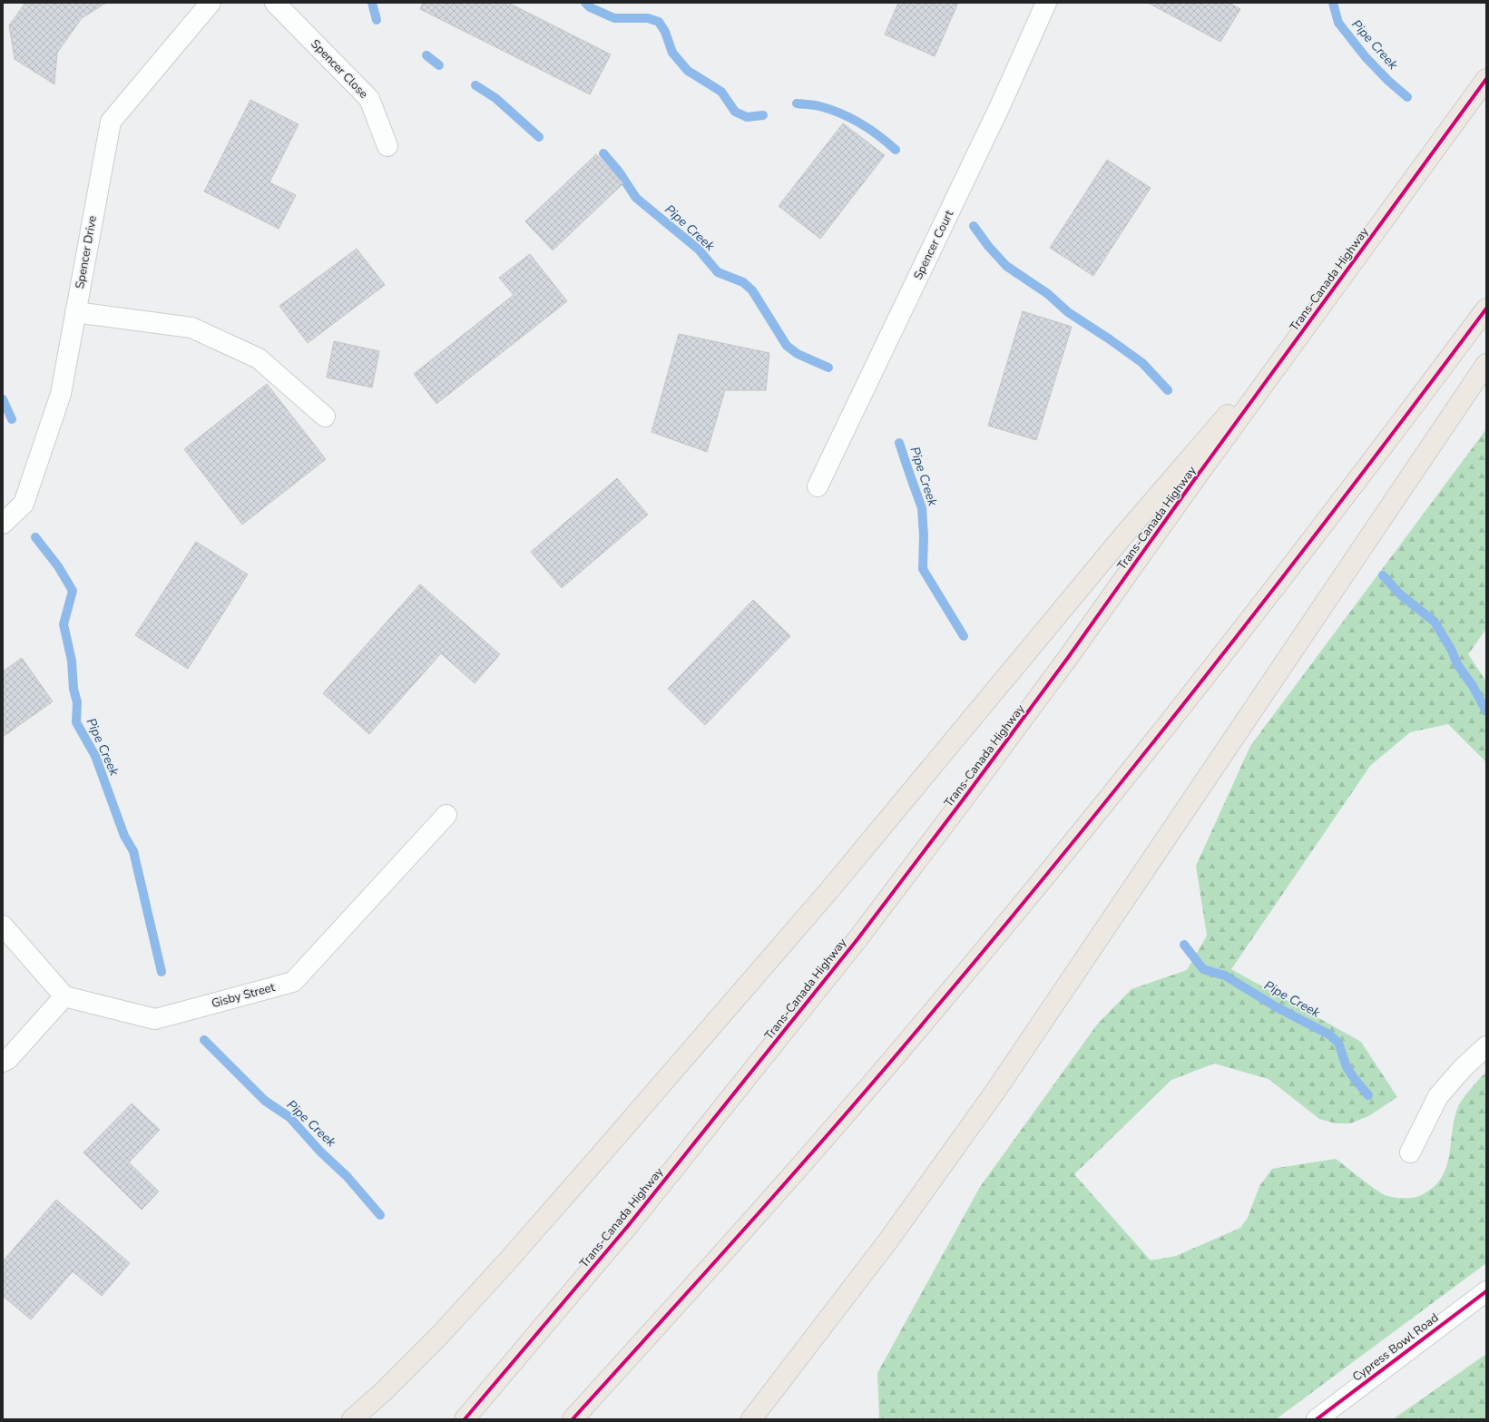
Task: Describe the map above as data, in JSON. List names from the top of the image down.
{
  "streets": {
    "highway": ["Trans-Canada Highway"],
    "street": [
      "Spencer Close",
      "Spencer Court",
      "Spencer Drive",
      "Gisby Street",
      "Cypress Bowl Road"
    ]
  },
  "water": ["Pipe Creek"]
}
